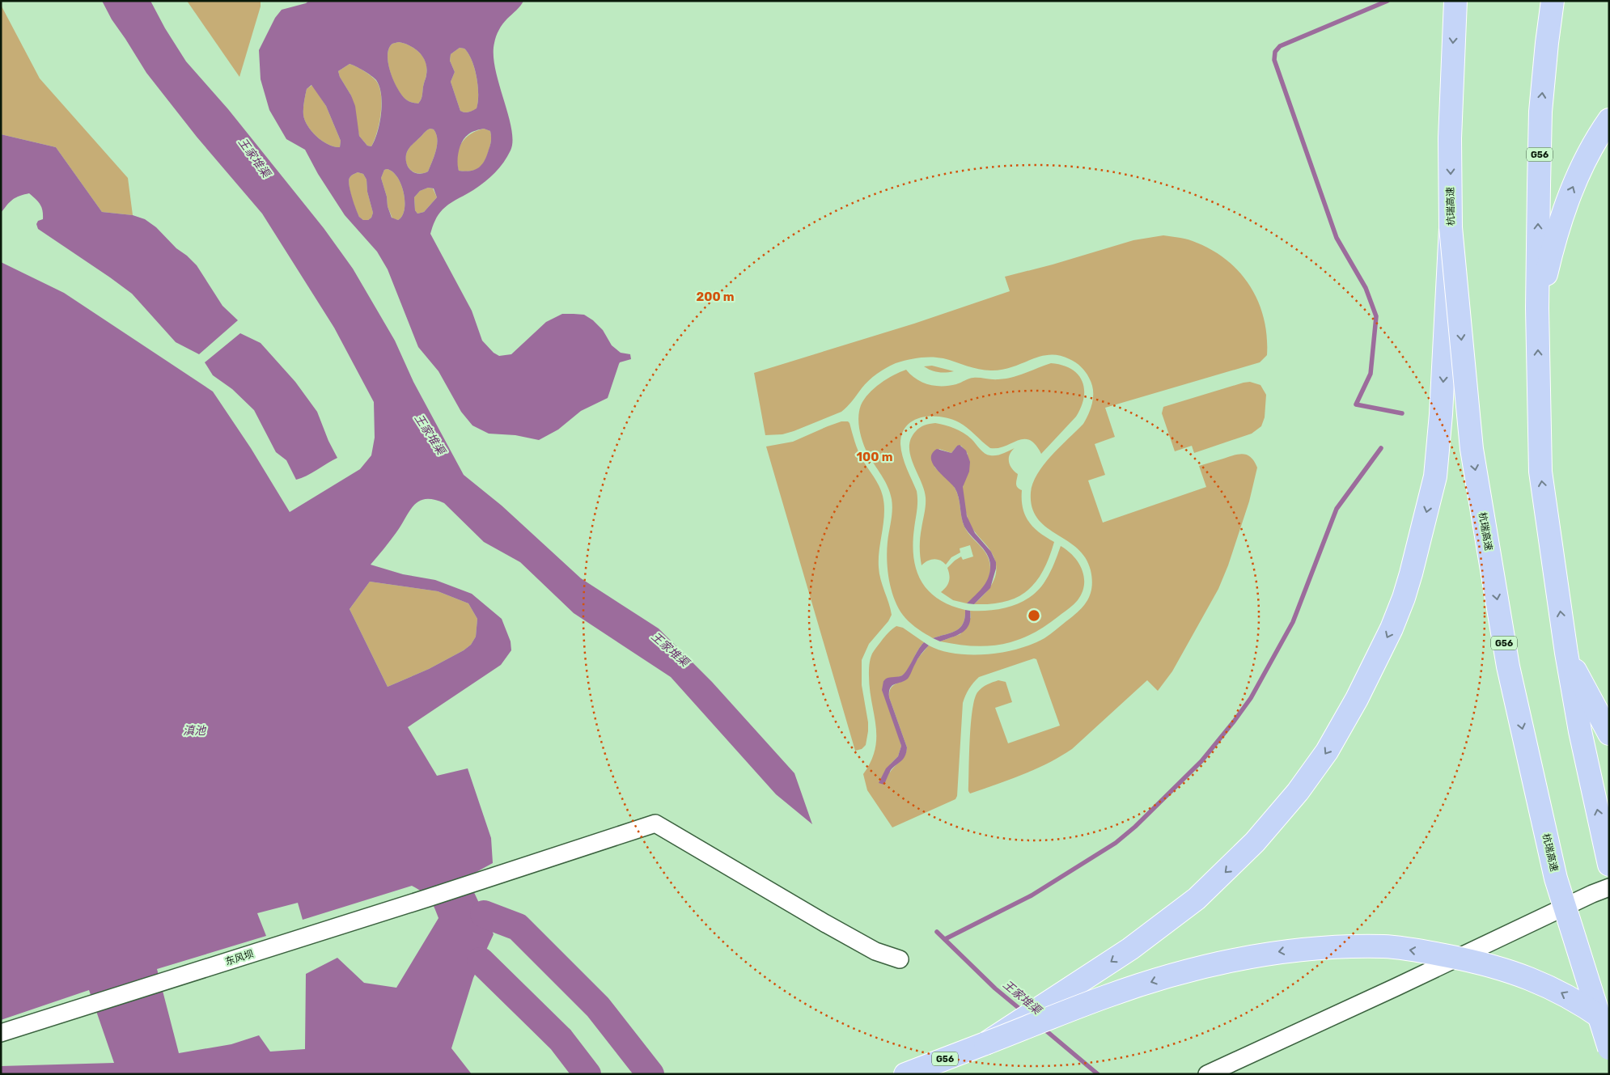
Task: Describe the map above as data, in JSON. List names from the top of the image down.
{
  "streets": {
    "highway": ["G56", "杭瑞高速"],
    "street": ["东风坝"]
  },
  "water": ["王家堆渠", "滇池"],
  "rings": ["200 m", "100 m"]
}
